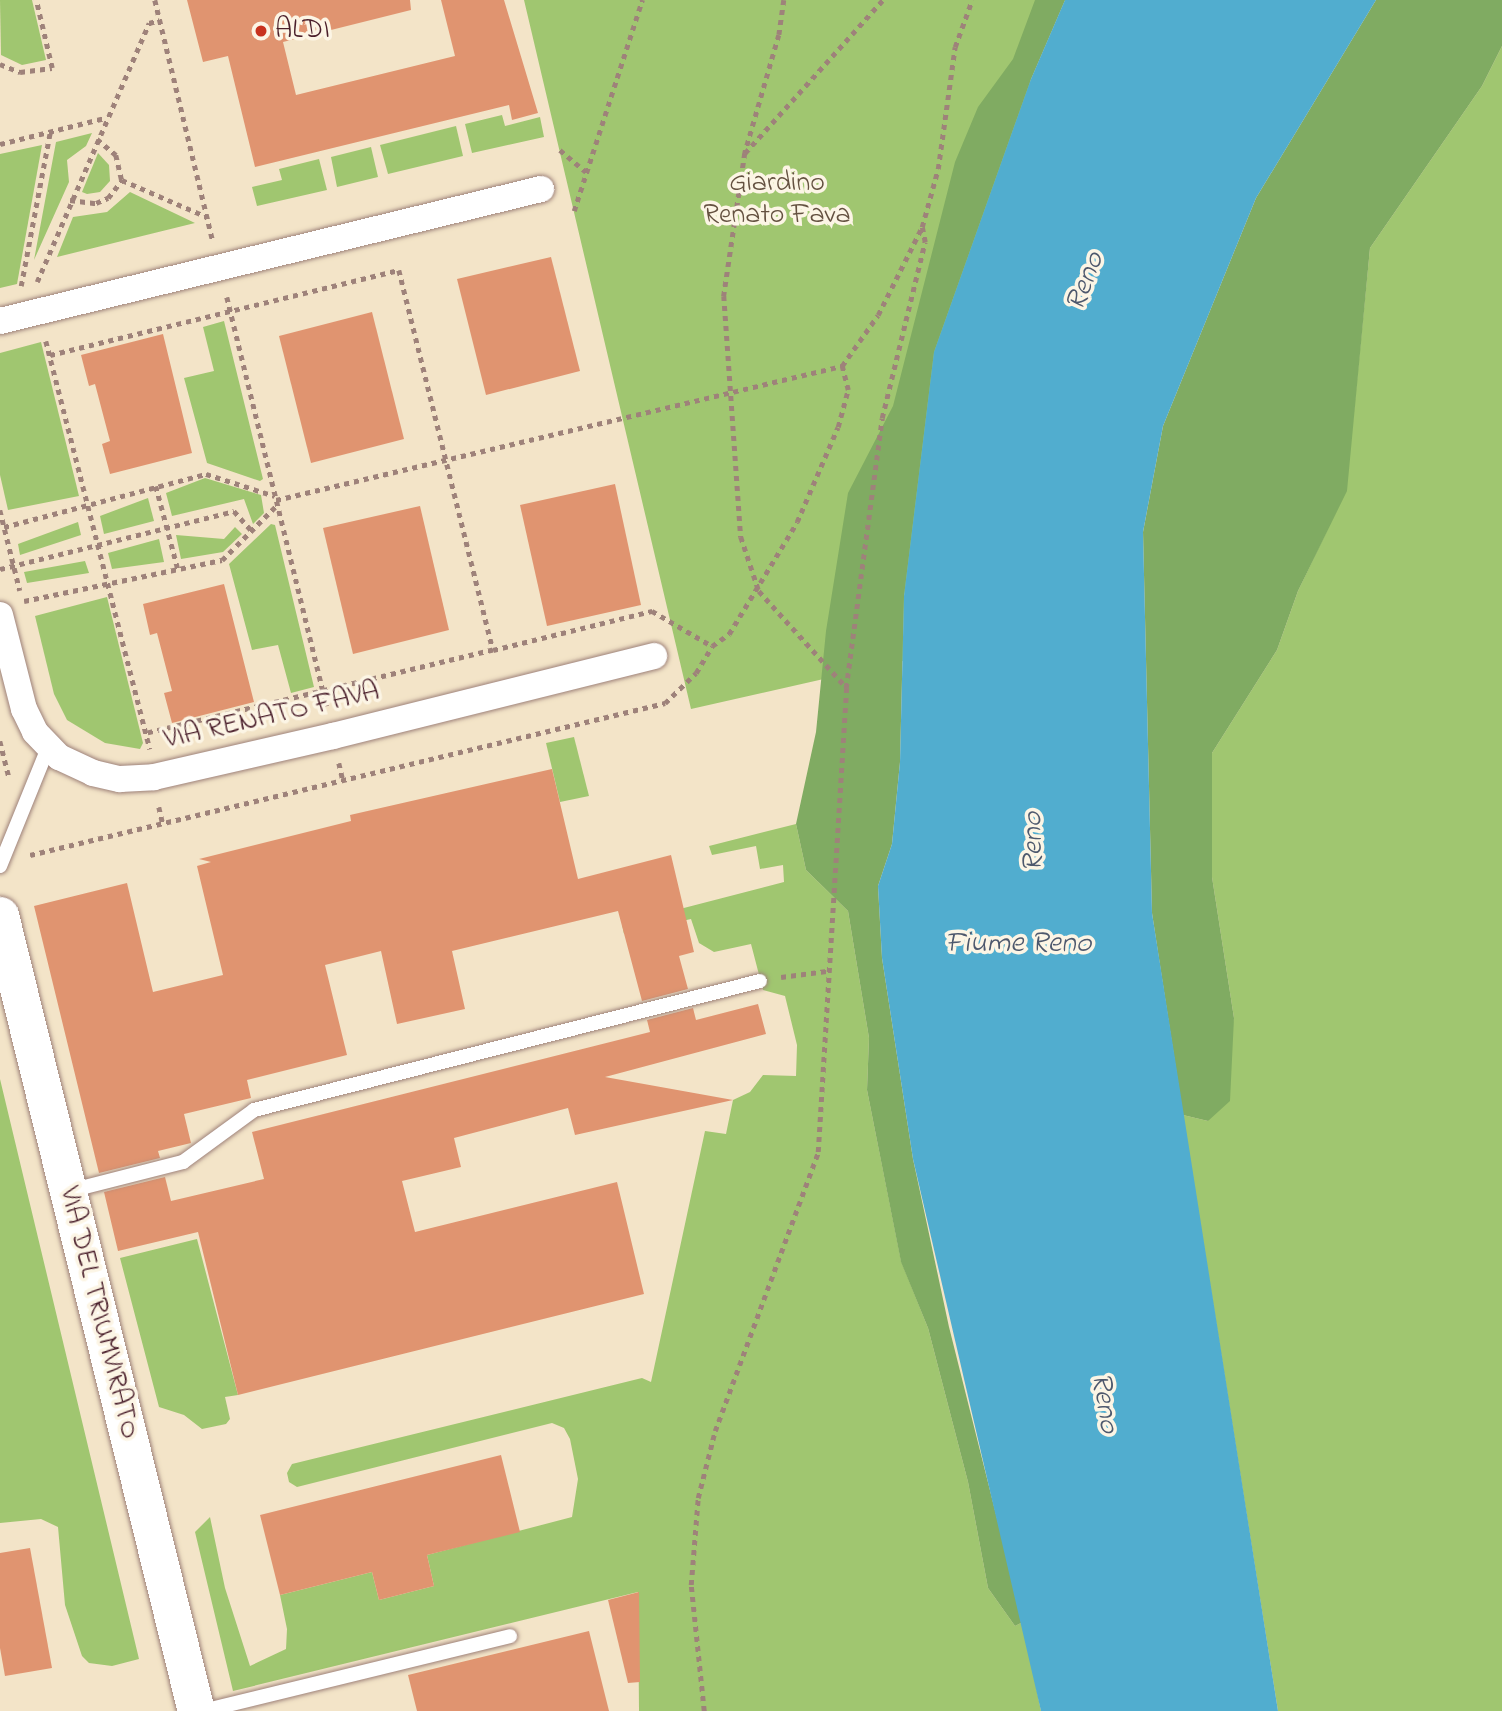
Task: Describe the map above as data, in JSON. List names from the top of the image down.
{
  "streets": {
    "main road": ["VIA DEL TRIUMVIRATO"],
    "street": ["VIA RENATO FAVA"]
  },
  "water": ["Reno", "Fiume Reno"],
  "parks": ["Giardino Renato Fava"],
  "places": ["ALDI"]
}
